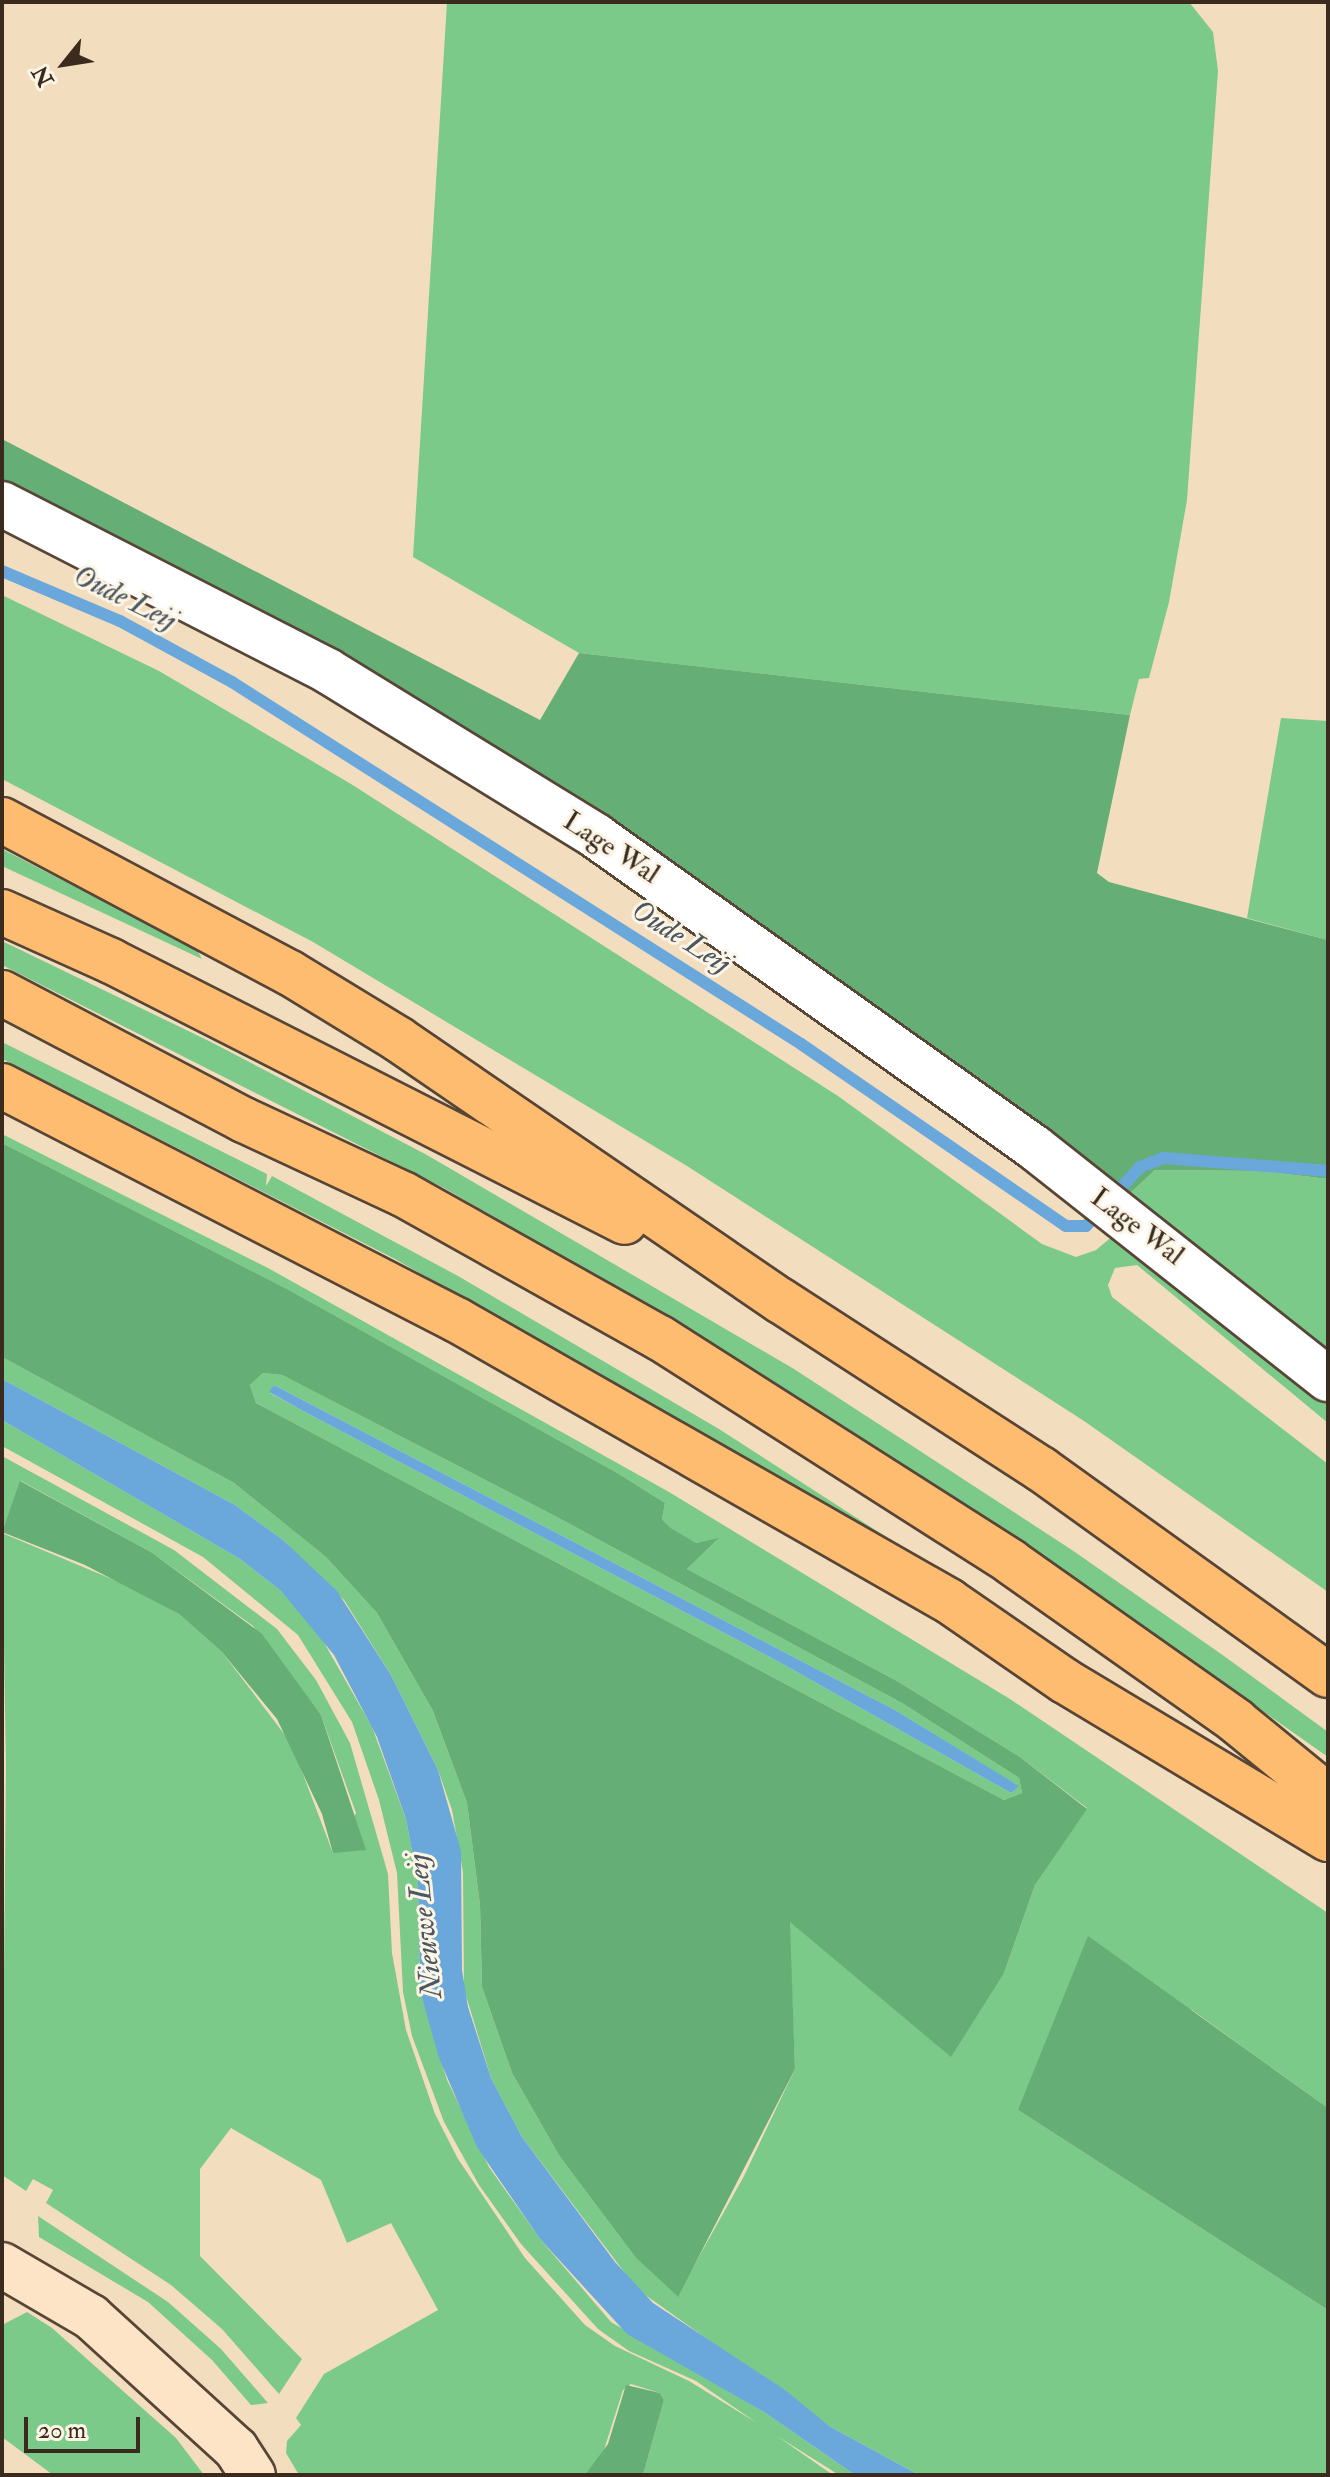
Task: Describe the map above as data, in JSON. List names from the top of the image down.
{
  "streets": {
    "street": ["Lage Wal"]
  },
  "water": ["Oude Leij", "Nieuwe Leij"],
  "scale_bar": "20 m",
  "north": "bottom left"
}
